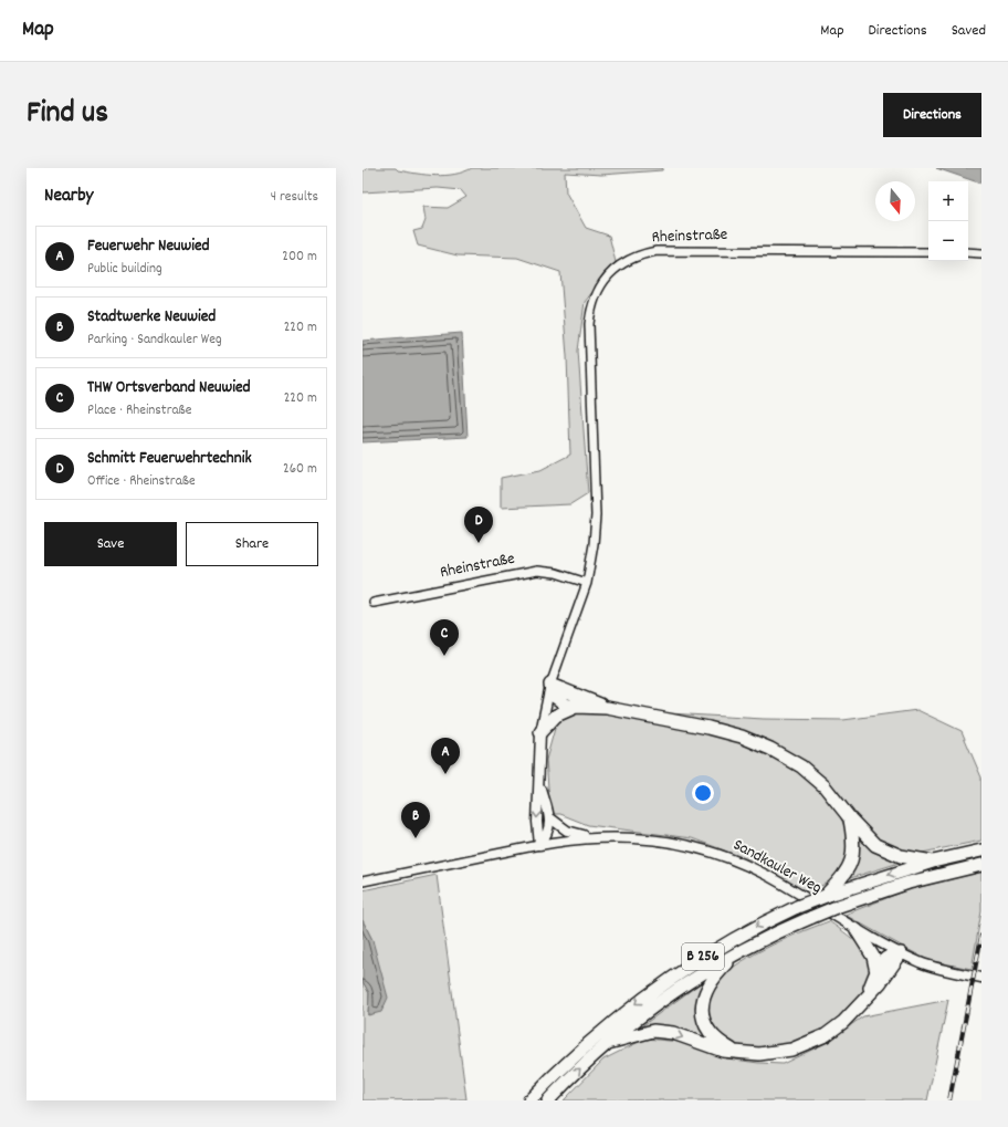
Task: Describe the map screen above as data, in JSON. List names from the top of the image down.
{
  "streets": {
    "highway": ["B 256"],
    "street": ["Rheinstraße", "Sandkauler Weg"]
  },
  "crossings": [
    ["Rheinstraße", "Sandkauler Weg"]
  ],
  "north": "bottom",
  "page": {
    "header": "Map",
    "nav": ["Map", "Directions", "Saved"],
    "title": "Find us",
    "buttons": [
      "Directions",
      ["Save", "Share"]
    ],
    "heading": ["Nearby", "4 results"],
    "map_buttons": ["+", "−"],
    "list": [
      {
        "mark": "A",
        "name": "Feuerwehr Neuwied",
        "note": "Public building",
        "value": "200 m"
      },
      {
        "mark": "B",
        "name": "Stadtwerke Neuwied",
        "note": "Parking · Sandkauler Weg",
        "value": "220 m"
      },
      {
        "mark": "C",
        "name": "THW Ortsverband Neuwied",
        "note": "Place · Rheinstraße",
        "value": "220 m"
      },
      {
        "mark": "D",
        "name": "Schmitt Feuerwehrtechnik",
        "note": "Office · Rheinstraße",
        "value": "260 m"
      }
    ],
    "pins": [
      "D",
      "C",
      "A",
      "B"
    ]
  }
}
